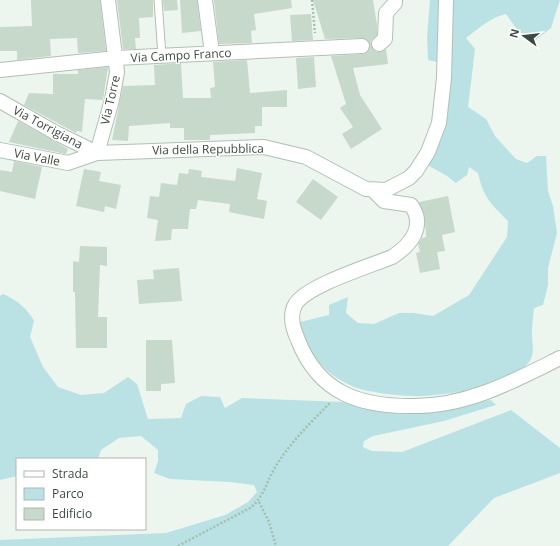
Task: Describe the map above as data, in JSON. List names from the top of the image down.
{
  "streets": {
    "street": [
      "Via Campo Franco",
      "Via Torre",
      "Via Torrigiana",
      "Via della Repubblica",
      "Via Valle"
    ]
  },
  "crossings": [
    ["Via Campo Franco", "Via Torre"],
    ["Via Torre", "Via Torrigiana"],
    ["Via Torre", "Via della Repubblica"],
    ["Via Torre", "Via Valle"],
    ["Via Torrigiana", "Via della Repubblica"],
    ["Via Torrigiana", "Via Valle"],
    ["Via della Repubblica", "Via Valle"]
  ],
  "legend": ["Strada", "Parco", "Edificio"],
  "north": "left"
}
